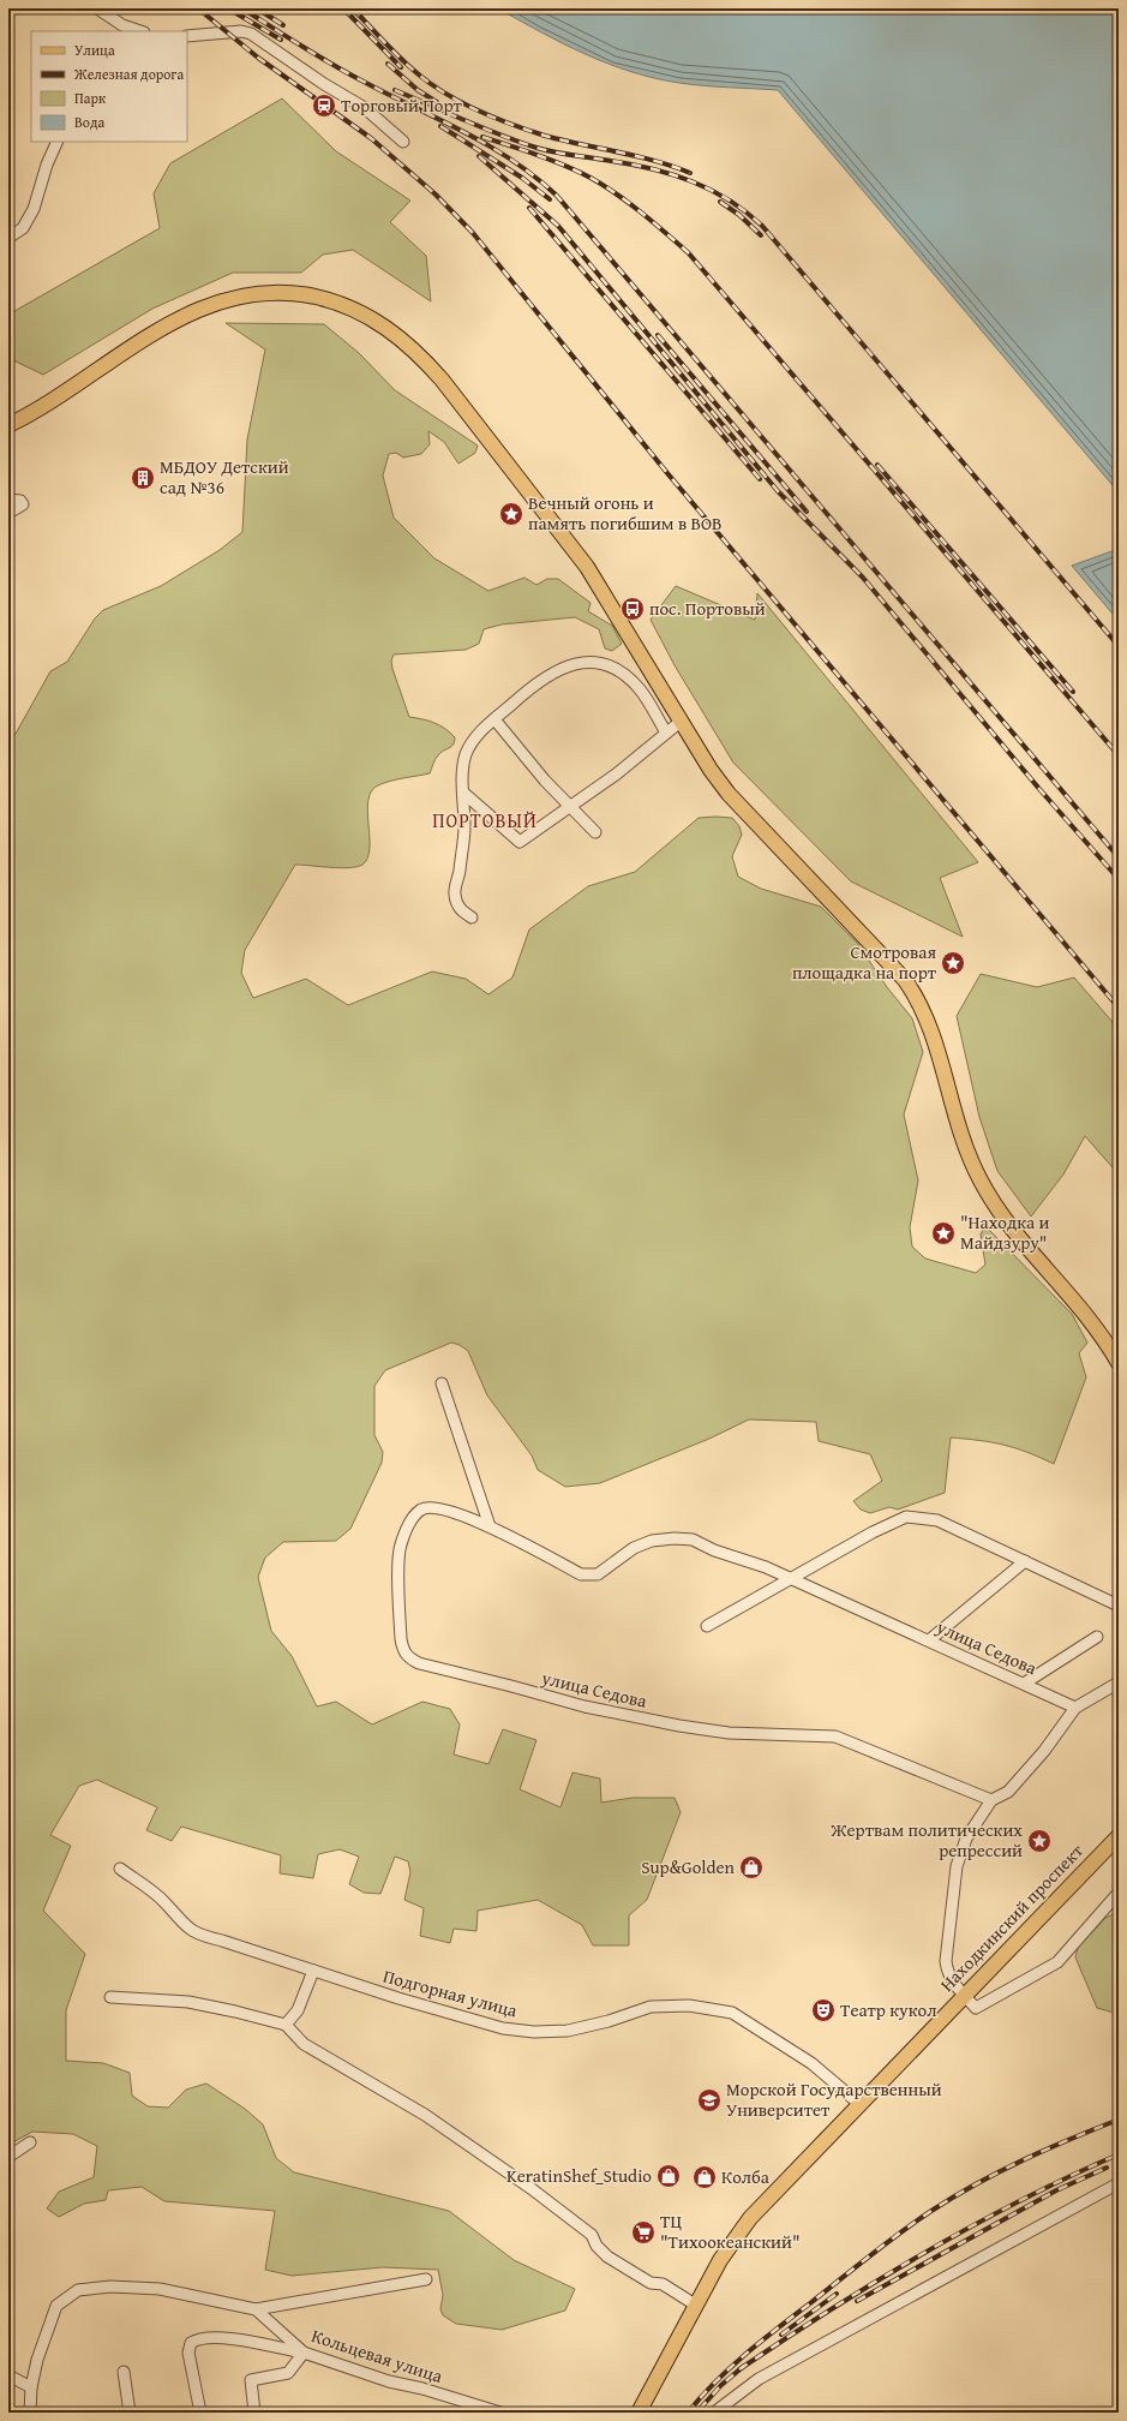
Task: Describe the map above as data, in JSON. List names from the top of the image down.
{
  "streets": {
    "main road": ["Находкинский проспект"],
    "street": ["улица Седова", "Подгорная улица", "Кольцевая улица"]
  },
  "crossings": [
    ["Находкинский проспект", "Подгорная улица"]
  ],
  "districts": ["ПОРТОВЫЙ"],
  "places": {
    "station": ["Торговый Порт"],
    "building": ["МБДОУ Детский сад №36"],
    "place": [
      "Вечный огонь и память погибшим в ВОВ",
      "Смотровая площадка на порт",
      "\"Находка и Майдзуру\"",
      "Жертвам политических репрессий"
    ],
    "bus stop": ["пос. Портовый"],
    "shop": ["Sup&Golden", "KeratinShef_Studio", "Колба"],
    "theatre": ["Театр кукол"],
    "school or university": ["Морской Государственный Университет"],
    "supermarket": ["ТЦ \"Тихоокеанский\""]
  },
  "legend": [
    "Улица",
    "Железная дорога",
    "Парк",
    "Вода"
  ]
}
